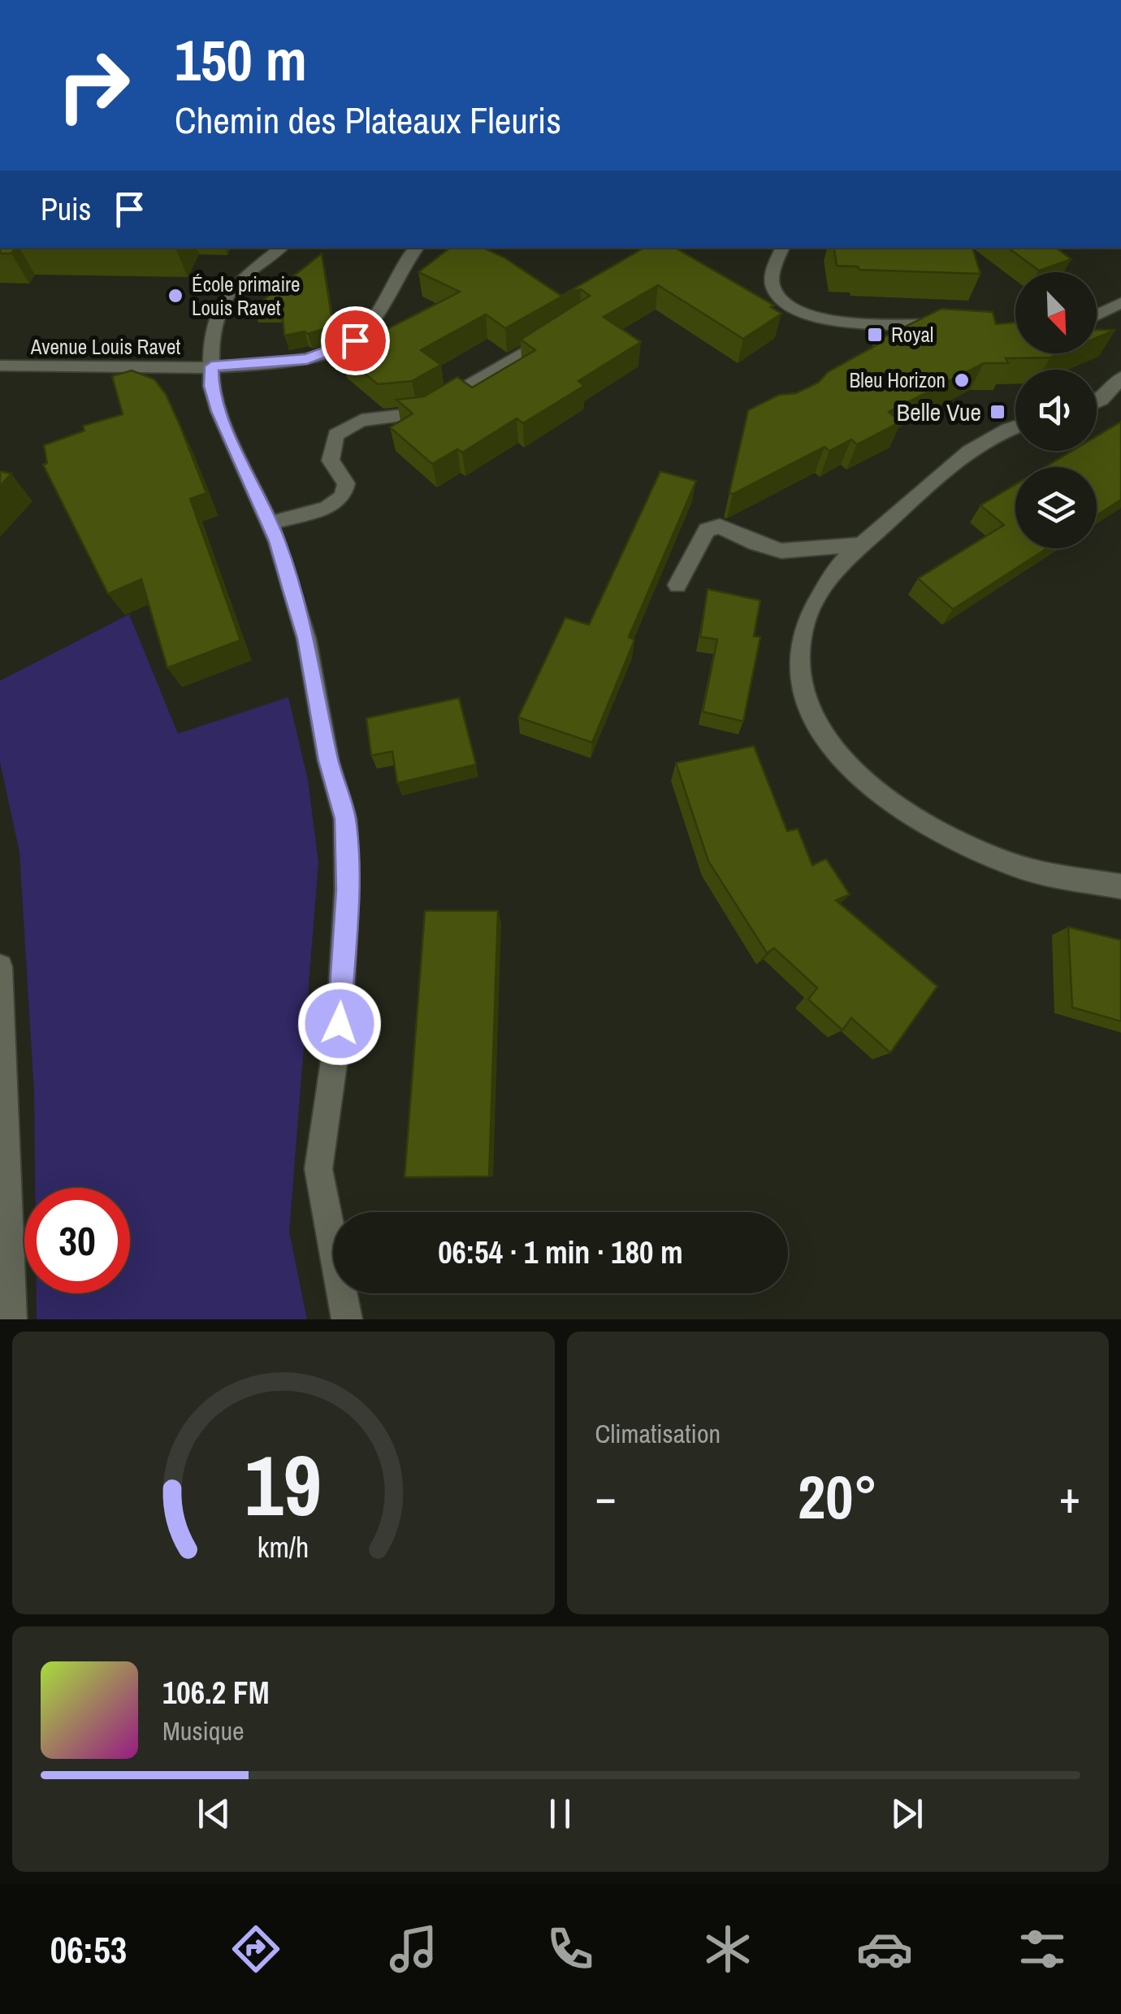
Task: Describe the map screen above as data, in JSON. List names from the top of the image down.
{
  "streets": {
    "street": ["Avenue Louis Ravet"]
  },
  "places": {
    "other": ["École primaire Louis Ravet", "Bleu Horizon"],
    "transit": ["Royal", "Belle Vue"]
  },
  "north": "bottom right",
  "page": {
    "turn": ["150 m", "Chemin des Plateaux Fleuris"],
    "then": "Puis",
    "limit": "30",
    "trip": "06:54 · 1 min · 180 m",
    "tile": "Climatisation",
    "heat": ["−", "20°", "+"],
    "song": ["106.2 FM", "Musique"],
    "tabs": "06:53",
    "gauge": ["19", "km/h"]
  }
}
